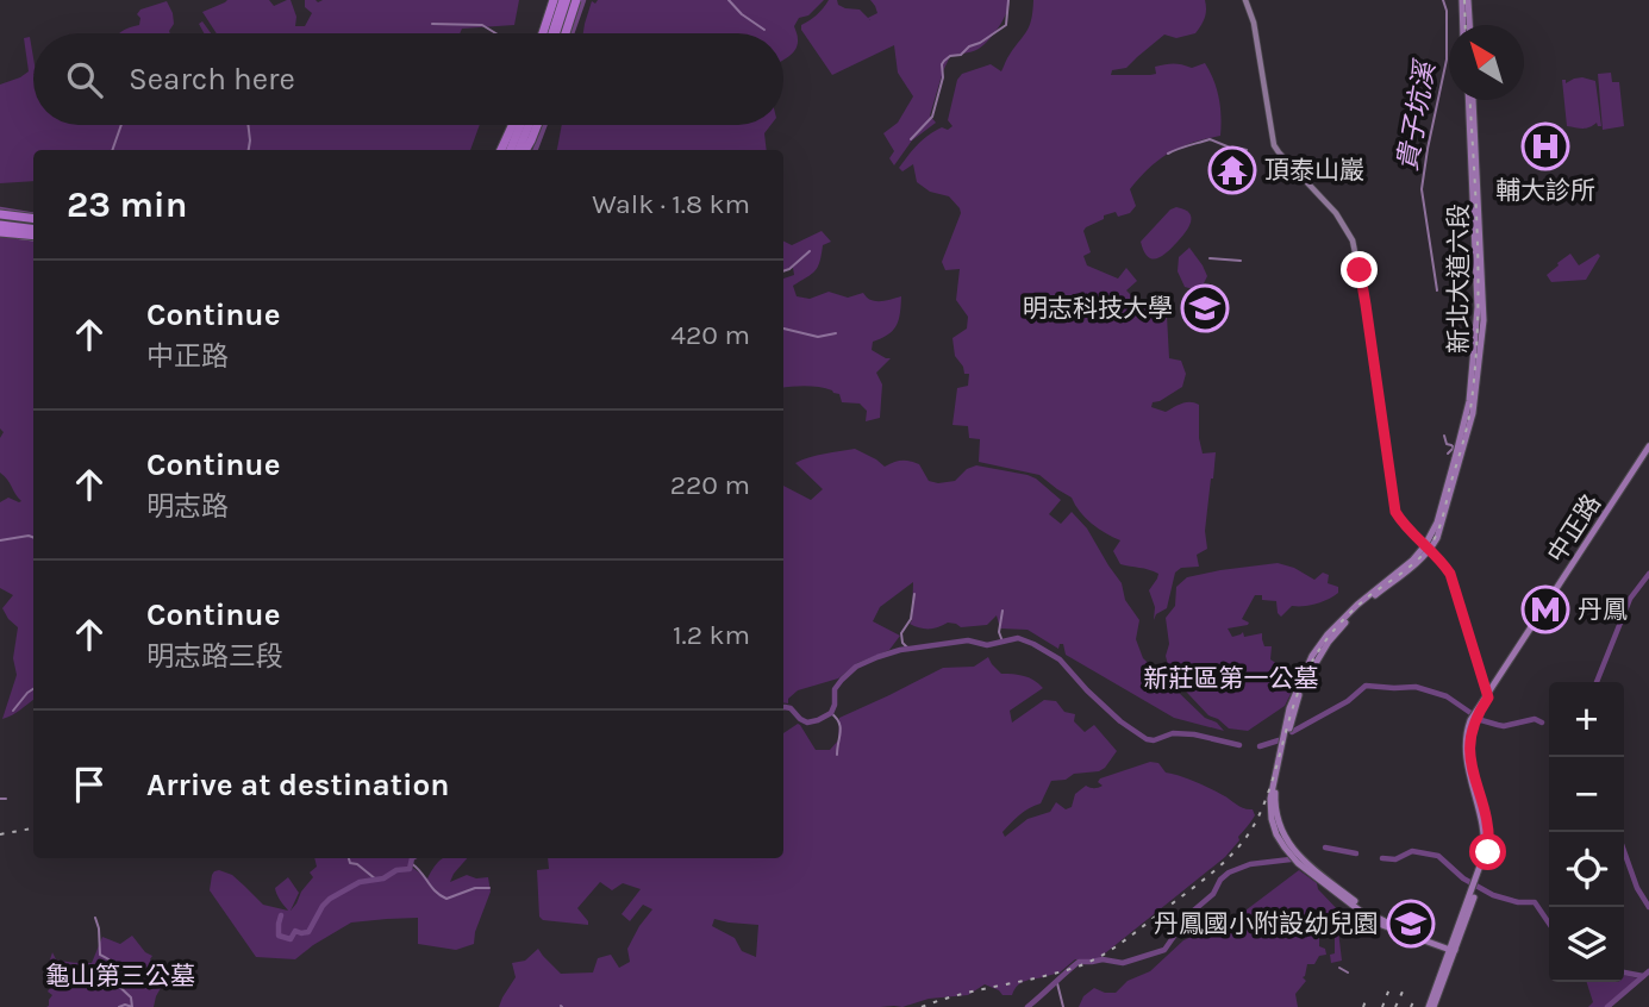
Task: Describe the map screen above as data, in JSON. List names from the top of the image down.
{
  "streets": {
    "main road": ["新北大道六段", "中正路"]
  },
  "water": ["貴子坑溪"],
  "parks": ["新莊區第一公墓", "龜山第三公墓"],
  "places": {
    "hospital": ["輔大診所"],
    "temple": ["頂泰山巖"],
    "school or university": ["明志科技大學", "丹鳳國小附設幼兒園"],
    "metro station": ["丹鳳"]
  },
  "north": "top left",
  "page": {
    "search": "Search here",
    "heading": ["23 min", "Walk · 1.8 km"],
    "list": [
      ["Continue", "中正路", "420 m"],
      ["Continue", "明志路", "220 m"],
      ["Continue", "明志路三段", "1.2 km"],
      "Arrive at destination"
    ],
    "map_buttons": ["+", "−"]
  }
}
